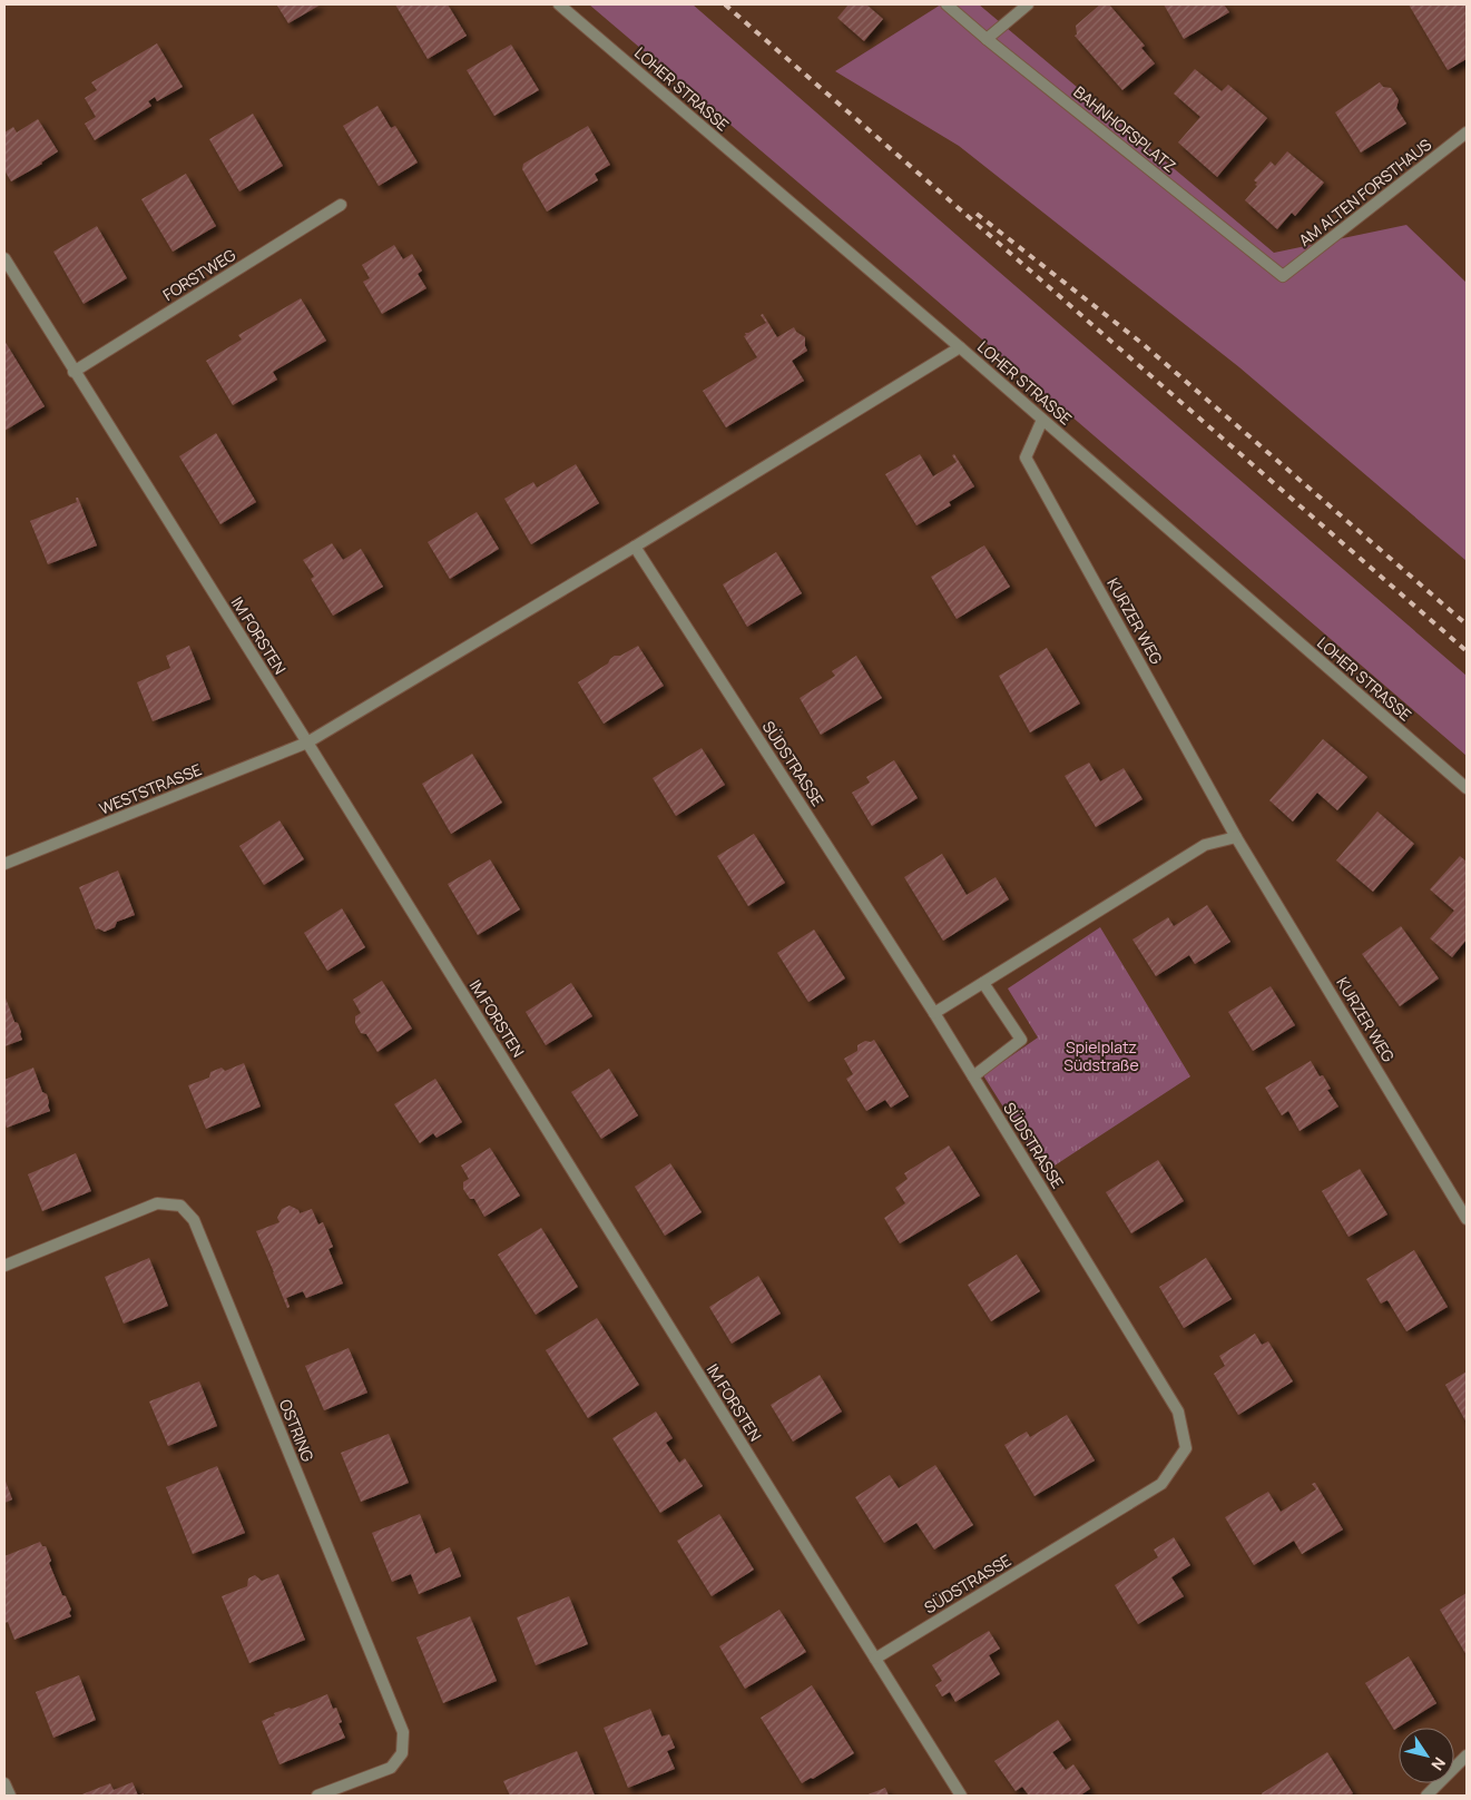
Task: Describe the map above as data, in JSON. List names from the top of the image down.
{
  "streets": {
    "street": [
      "LOHER STRASSE",
      "BAHNHOFSPLATZ",
      "AM ALTEN FORSTHAUS",
      "FORSTWEG",
      "KURZER WEG",
      "IM FORSTEN",
      "SÜDSTRASSE",
      "WESTSTRASSE",
      "OSTRING"
    ]
  },
  "crossings": [
    ["LOHER STRASSE", "KURZER WEG"],
    ["BAHNHOFSPLATZ", "AM ALTEN FORSTHAUS"],
    ["FORSTWEG", "IM FORSTEN"],
    ["IM FORSTEN", "SÜDSTRASSE"],
    ["IM FORSTEN", "WESTSTRASSE"]
  ],
  "parks": ["Spielplatz Südstraße"],
  "north": "bottom right"
}
